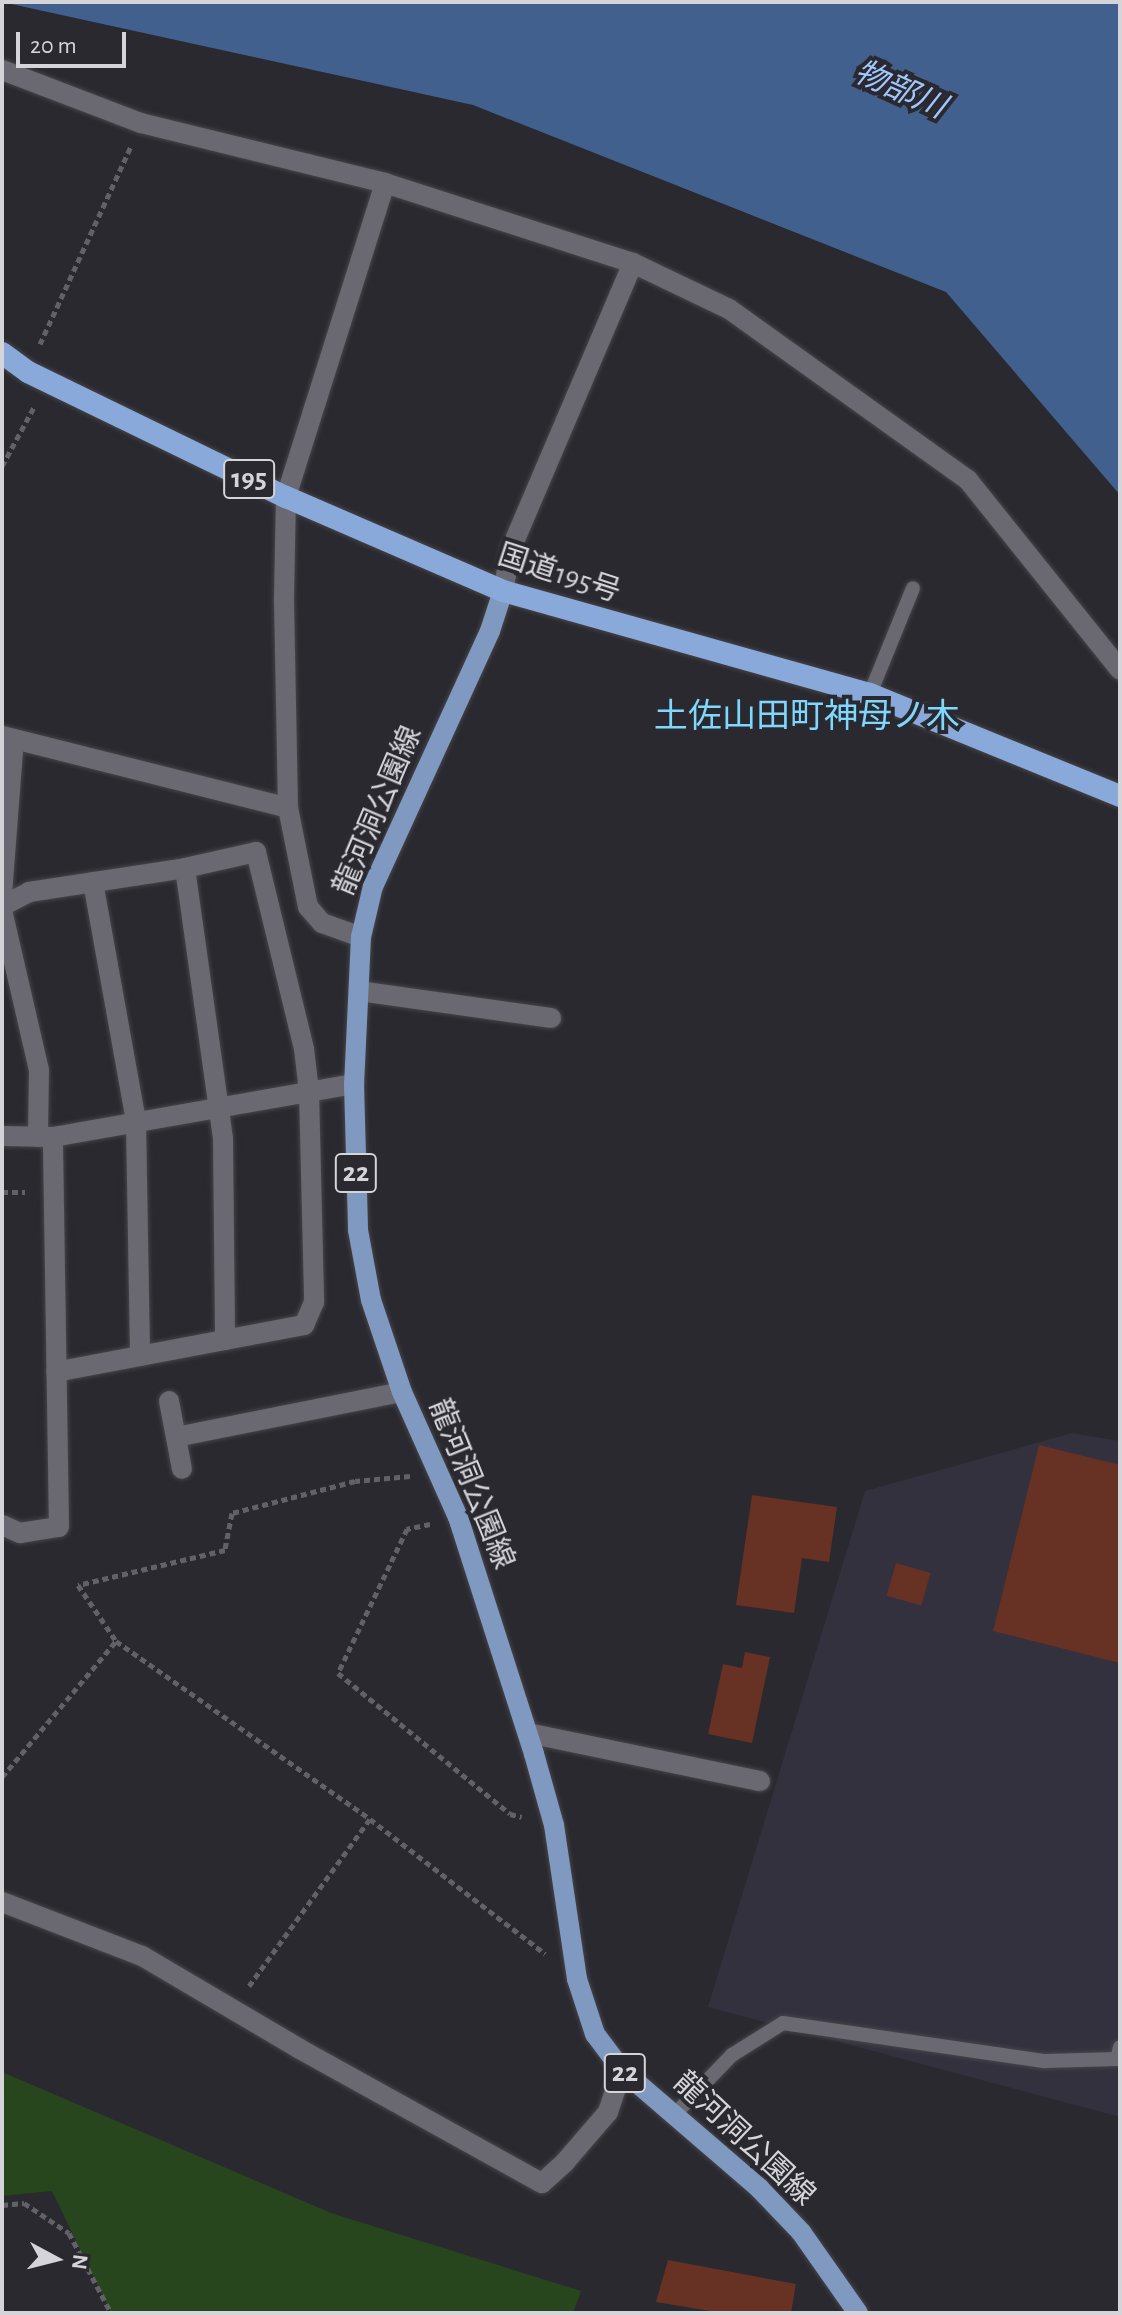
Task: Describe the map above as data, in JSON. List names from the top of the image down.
{
  "streets": {
    "highway": ["195", "国道195号"],
    "main road": ["龍河洞公園線", "22"]
  },
  "crossings": [
    ["国道195号", "龍河洞公園線"]
  ],
  "districts": ["土佐山田町神母ノ木"],
  "water": ["物部川"],
  "scale_bar": "20 m",
  "north": "right"
}
